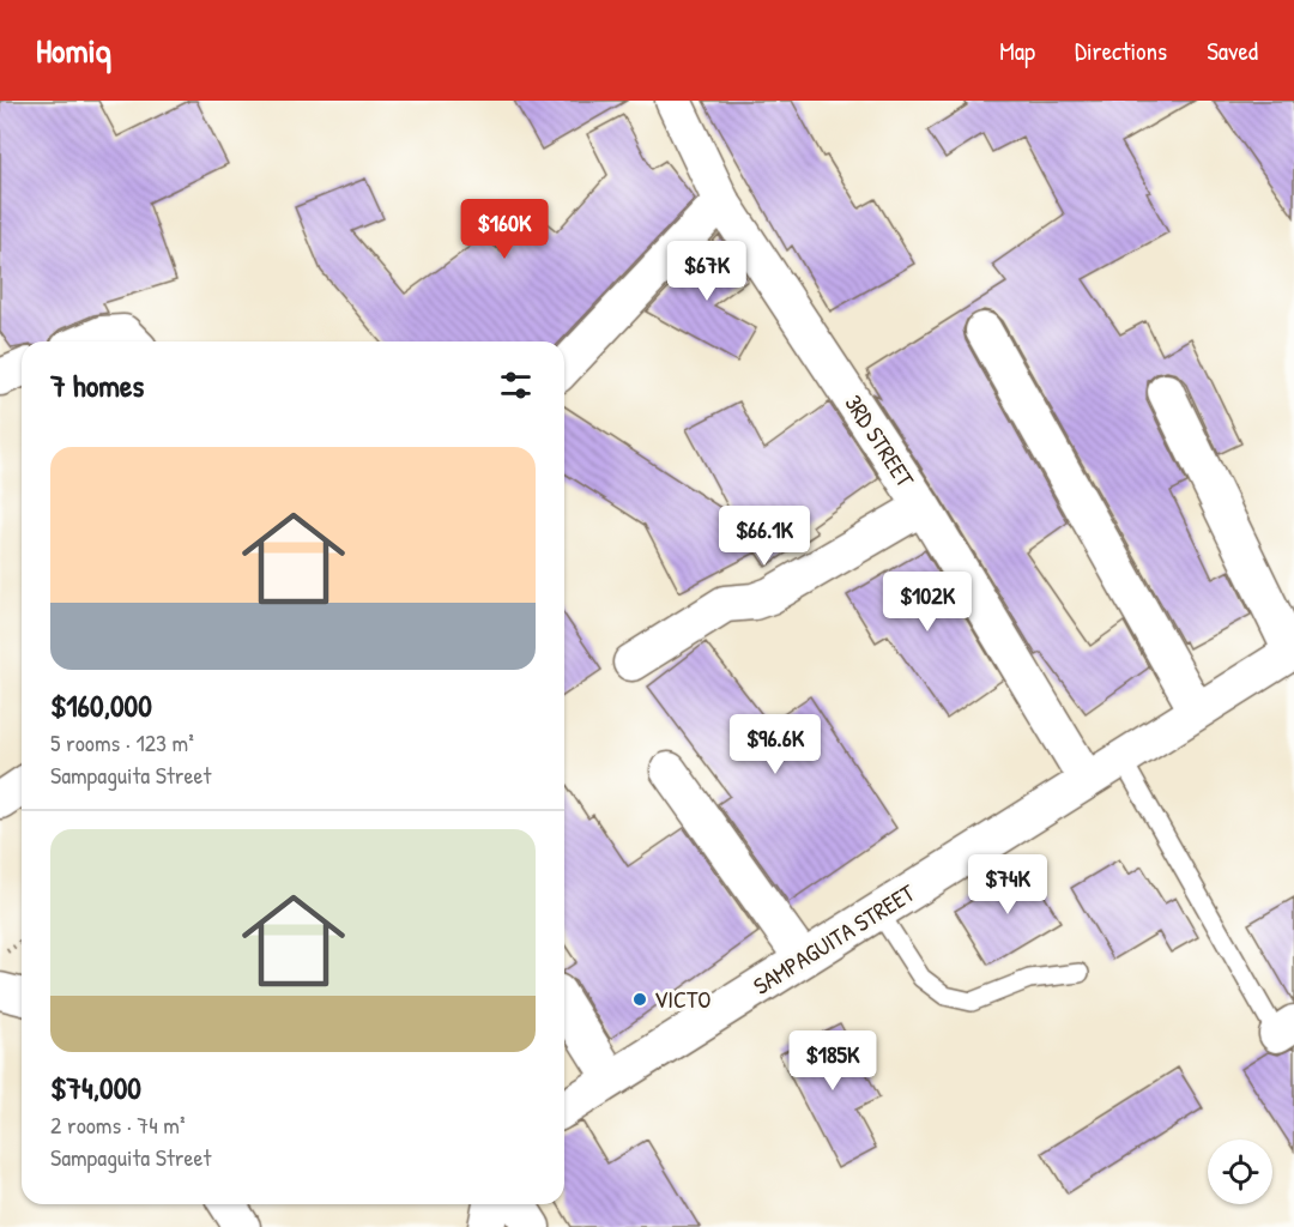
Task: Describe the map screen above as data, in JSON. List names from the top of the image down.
{
  "streets": {
    "street": ["3RD STREET", "SAMPAGUITA STREET"]
  },
  "crossings": [
    ["3RD STREET", "SAMPAGUITA STREET"]
  ],
  "places": ["VICTO"],
  "page": {
    "header": "Homiq",
    "nav": ["Map", "Directions", "Saved"],
    "price": [
      "$160K",
      "$67K",
      "$66.1K",
      "$102K",
      "$96.6K",
      "$74K",
      "$185K"
    ],
    "heading": "7 homes",
    "list": [
      {
        "name": "$160,000",
        "note": "5 rooms · 123 m² · Sampaguita Street"
      },
      {
        "name": "$74,000",
        "note": "2 rooms · 74 m² · Sampaguita Street"
      }
    ]
  }
}
